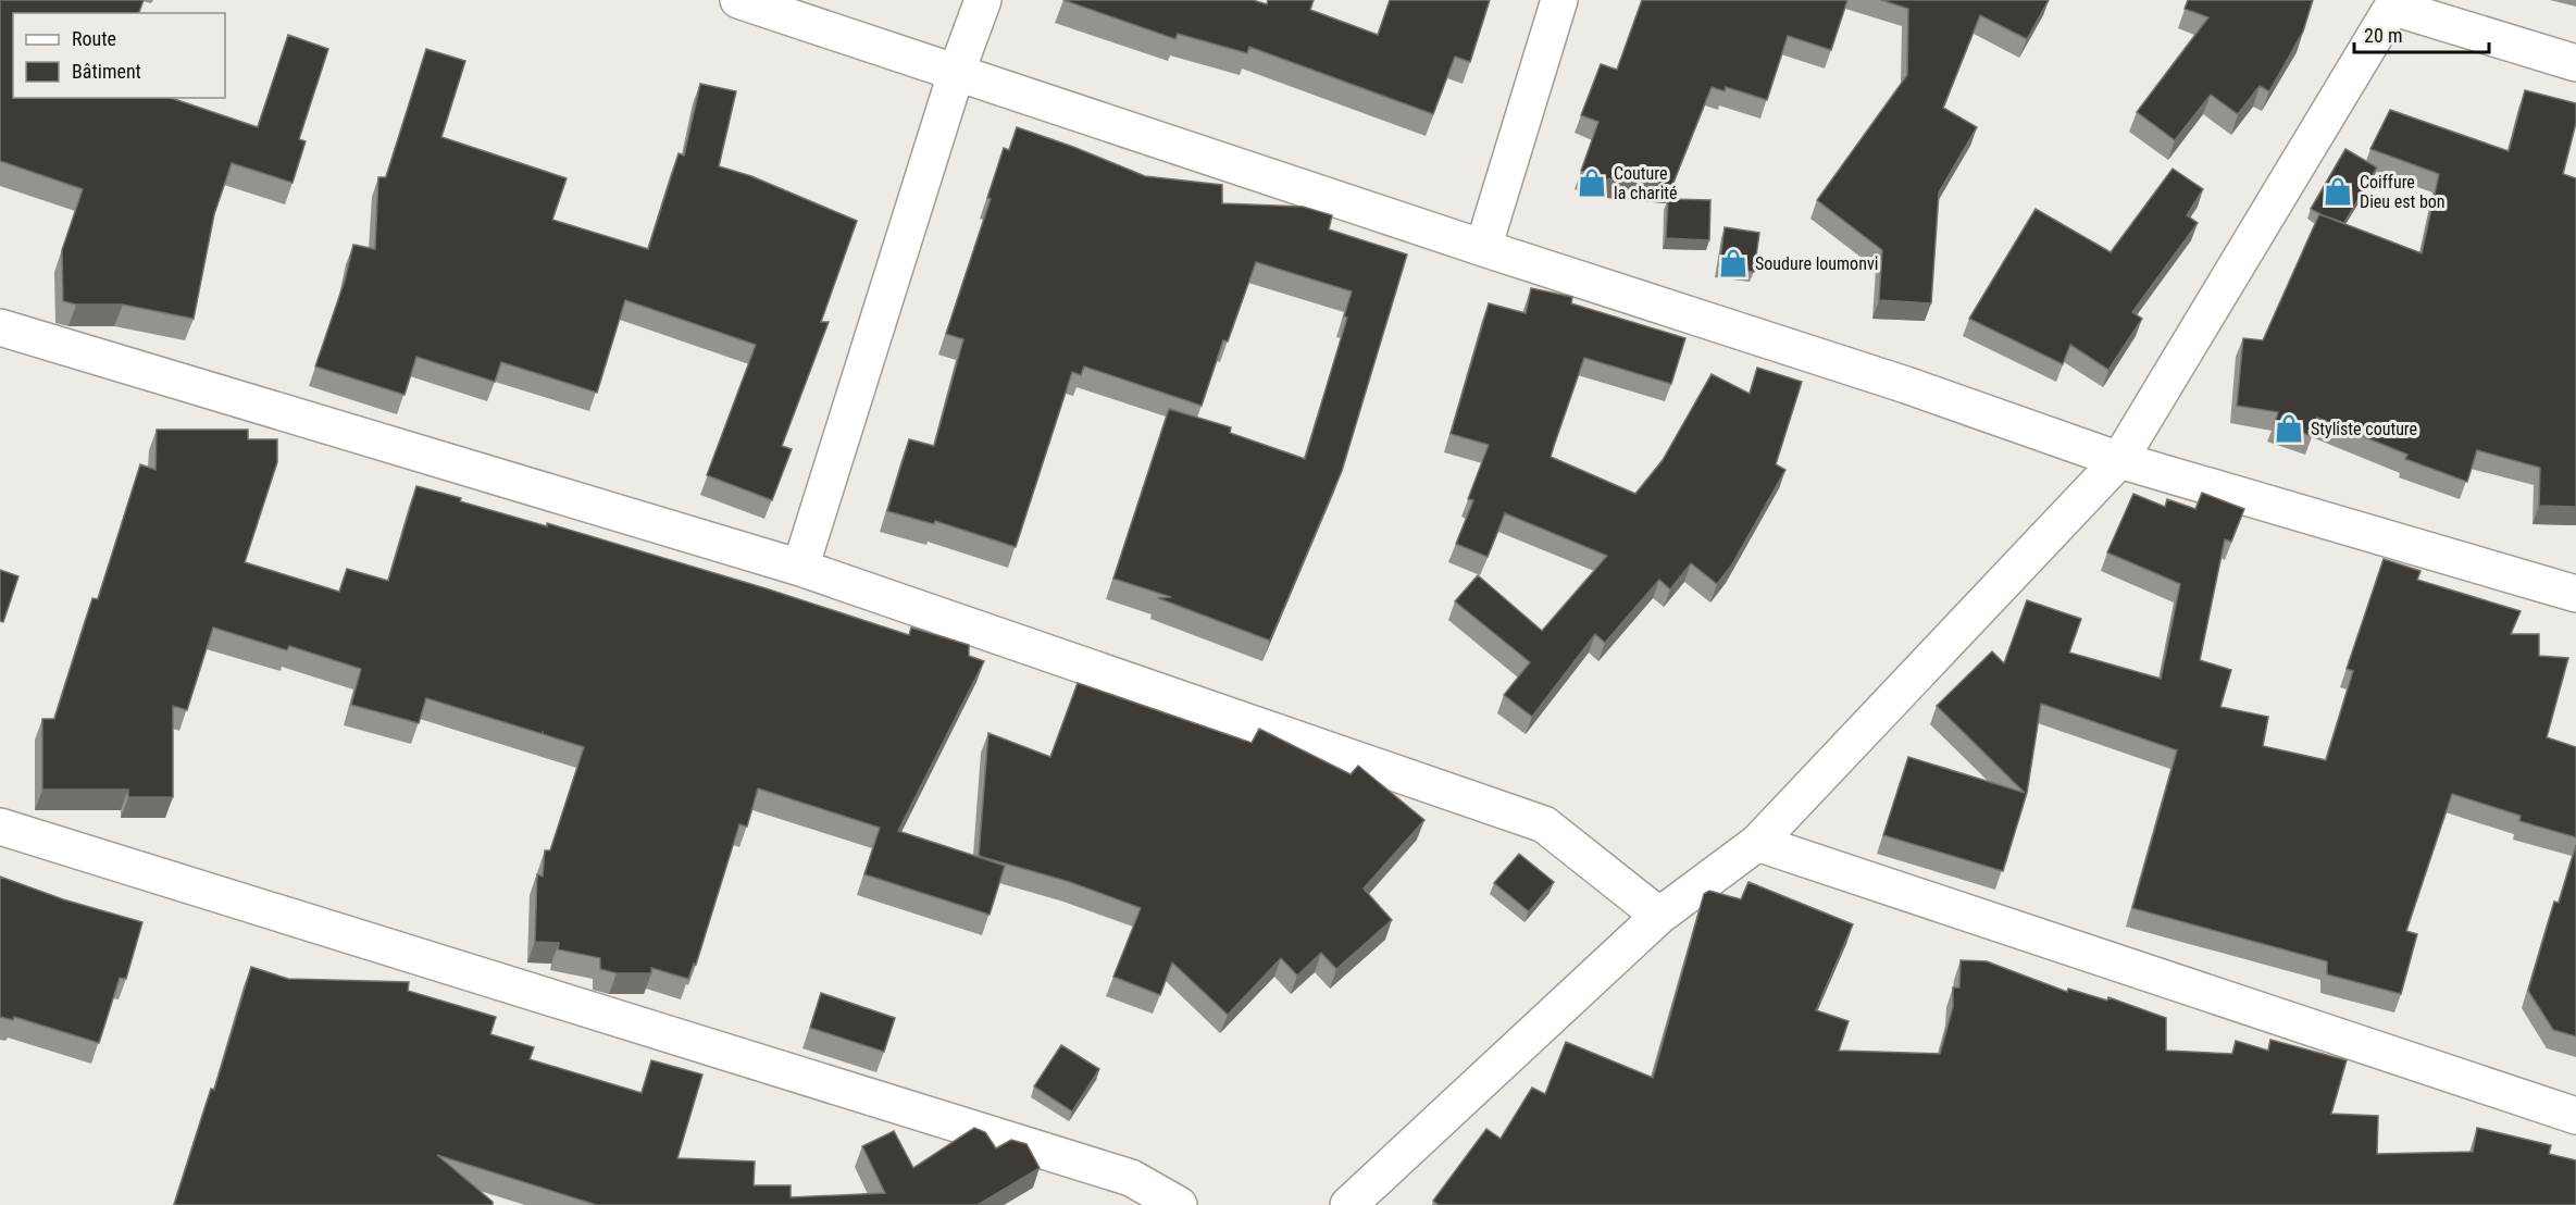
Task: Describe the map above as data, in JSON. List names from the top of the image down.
{
  "places": {
    "shop": [
      "Couture la charité",
      "Coiffure Dieu est bon",
      "Soudure loumonvi",
      "Styliste couture"
    ]
  },
  "legend": ["Route", "Bâtiment"],
  "scale_bar": "20 m"
}
